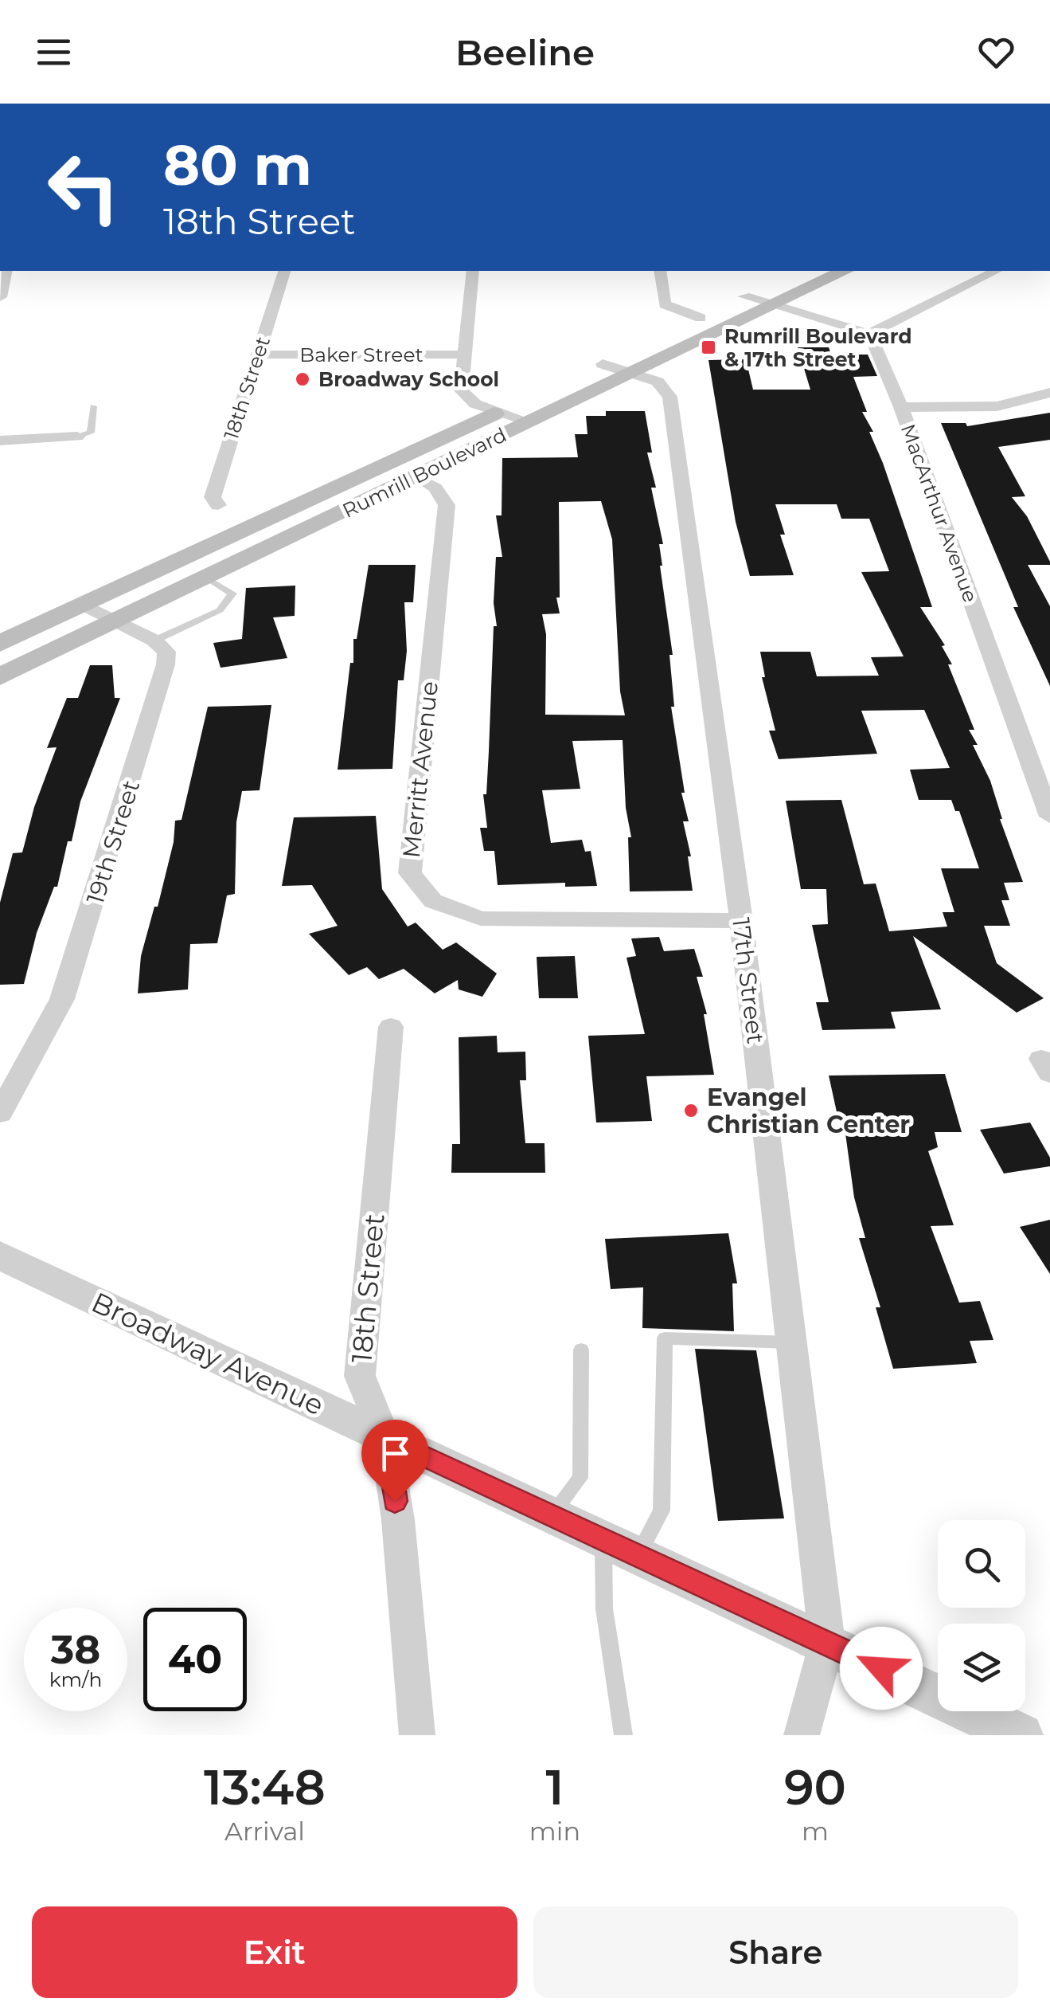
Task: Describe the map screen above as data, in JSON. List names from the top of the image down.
{
  "streets": {
    "main road": ["Rumrill Boulevard"],
    "street": [
      "Baker Street",
      "18th Street",
      "MacArthur Avenue",
      "Merritt Avenue",
      "19th Street",
      "17th Street",
      "Broadway Avenue"
    ]
  },
  "crossings": [
    ["Baker Street", "18th Street"],
    ["18th Street", "Broadway Avenue"],
    ["Rumrill Boulevard", "Merritt Avenue"],
    ["Rumrill Boulevard", "17th Street"],
    ["Merritt Avenue", "17th Street"],
    ["17th Street", "Broadway Avenue"]
  ],
  "places": {
    "transit": ["Rumrill Boulevard & 17th Street"],
    "other": ["Broadway School", "Evangel Christian Center"]
  },
  "page": {
    "header": "Beeline",
    "turn": ["80 m", "18th Street"],
    "speed": "38 km/h",
    "limit": "40",
    "eta": [
      "13:48",
      "Arrival",
      "1",
      "min",
      "90",
      "m"
    ],
    "buttons": ["Exit", "Share"]
  }
}
